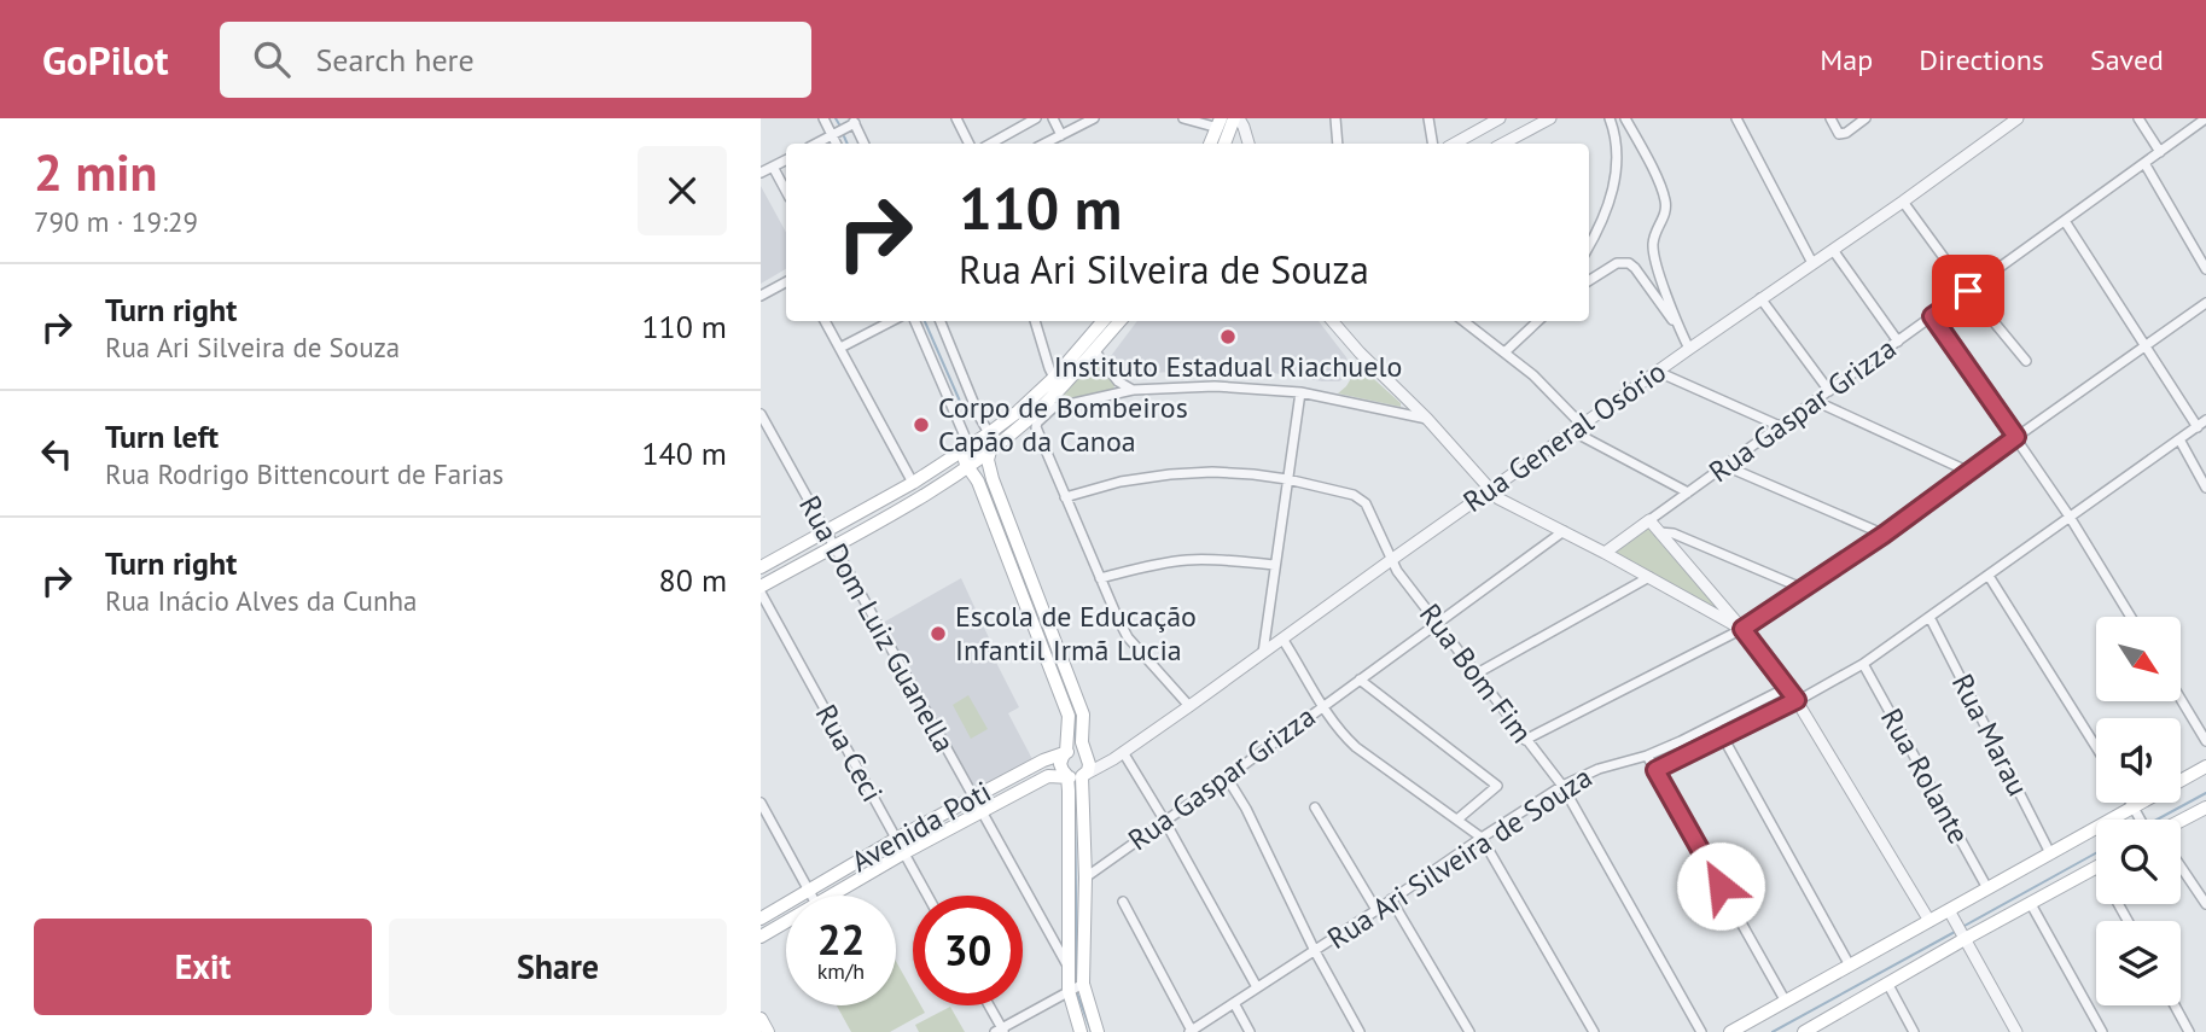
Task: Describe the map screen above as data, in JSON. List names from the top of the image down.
{
  "streets": {
    "main road": ["Avenida Poti"],
    "street": [
      "Rua Gaspar Grizza",
      "Rua General Osório",
      "Rua Dom Luiz Guanella",
      "Rua Bom Fim",
      "Rua Marau",
      "Rua Ceci",
      "Rua Rolante",
      "Rua Ari Silveira de Souza"
    ]
  },
  "crossings": [
    ["Rua Gaspar Grizza", "Rua Bom Fim"],
    ["Rua General Osório", "Rua Bom Fim"],
    ["Rua General Osório", "Avenida Poti"],
    ["Rua Dom Luiz Guanella", "Avenida Poti"],
    ["Rua Bom Fim", "Rua Ari Silveira de Souza"],
    ["Rua Ceci", "Avenida Poti"]
  ],
  "places": ["Instituto Estadual Riachuelo", "Corpo de Bombeiros Capão da Canoa", "Escola de Educação Infantil Irmã Lucia"],
  "north": "bottom right",
  "page": {
    "header": "GoPilot",
    "search": "Search here",
    "nav": ["Map", "Directions", "Saved"],
    "heading": ["2 min", "790 m · 19:29"],
    "turn": ["110 m", "Rua Ari Silveira de Souza"],
    "list": [
      {
        "name": "Turn right",
        "note": "Rua Ari Silveira de Souza",
        "value": "110 m"
      },
      {
        "name": "Turn left",
        "note": "Rua Rodrigo Bittencourt de Farias",
        "value": "140 m"
      },
      {
        "name": "Turn right",
        "note": "Rua Inácio Alves da Cunha",
        "value": "80 m"
      }
    ],
    "speed": "22 km/h",
    "limit": "30",
    "buttons": ["Exit", "Share"]
  }
}
